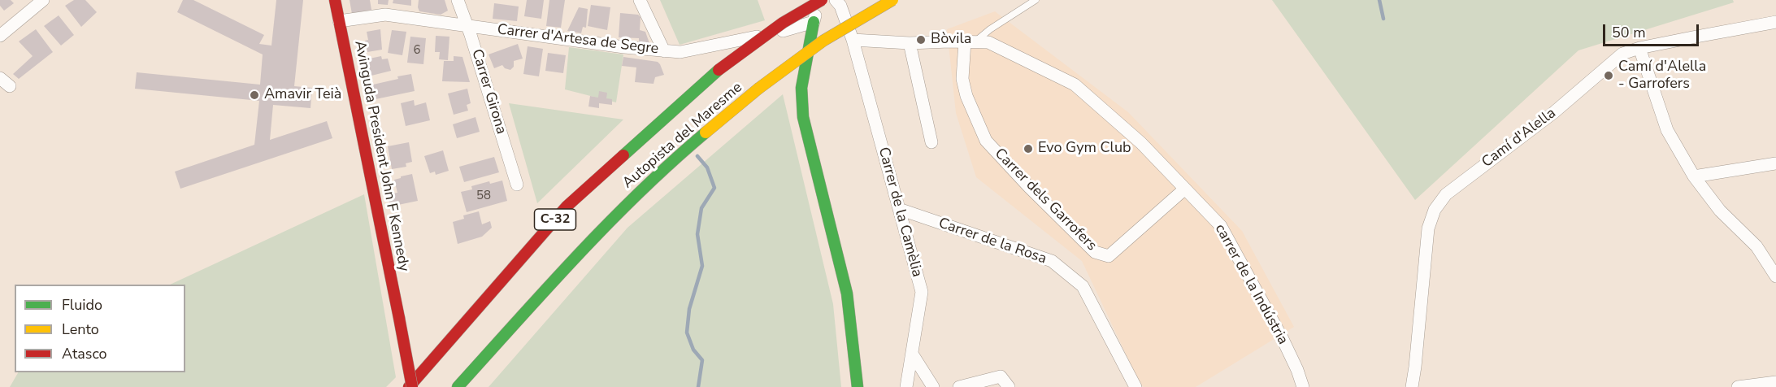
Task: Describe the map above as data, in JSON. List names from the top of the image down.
{
  "streets": {
    "main road": ["Autopista del Maresme", "Avinguda President John F Kennedy", "C-32"],
    "street": [
      "Carrer d'Artesa de Segre",
      "Carrer Girona",
      "Camí d'Alella",
      "Carrer dels Garrofers",
      "Carrer de la Camèlia",
      "Carrer de la Rosa",
      "carrer de la Indústria"
    ]
  },
  "crossings": [
    ["Carrer d'Artesa de Segre", "Carrer Girona"],
    ["Carrer d'Artesa de Segre", "Avinguda President John F Kennedy"],
    ["Autopista del Maresme", "Avinguda President John F Kennedy"],
    ["Carrer dels Garrofers", "carrer de la Indústria"],
    ["Carrer de la Camèlia", "Carrer de la Rosa"],
    ["Carrer de la Camèlia", "carrer de la Indústria"]
  ],
  "places": [
    "Bòvila",
    "Camí d'Alella - Garrofers",
    "Amavir Teià",
    "Evo Gym Club"
  ],
  "house_numbers": ["6", "58"],
  "legend": ["Fluido", "Lento", "Atasco"],
  "scale_bar": "50 m"
}
